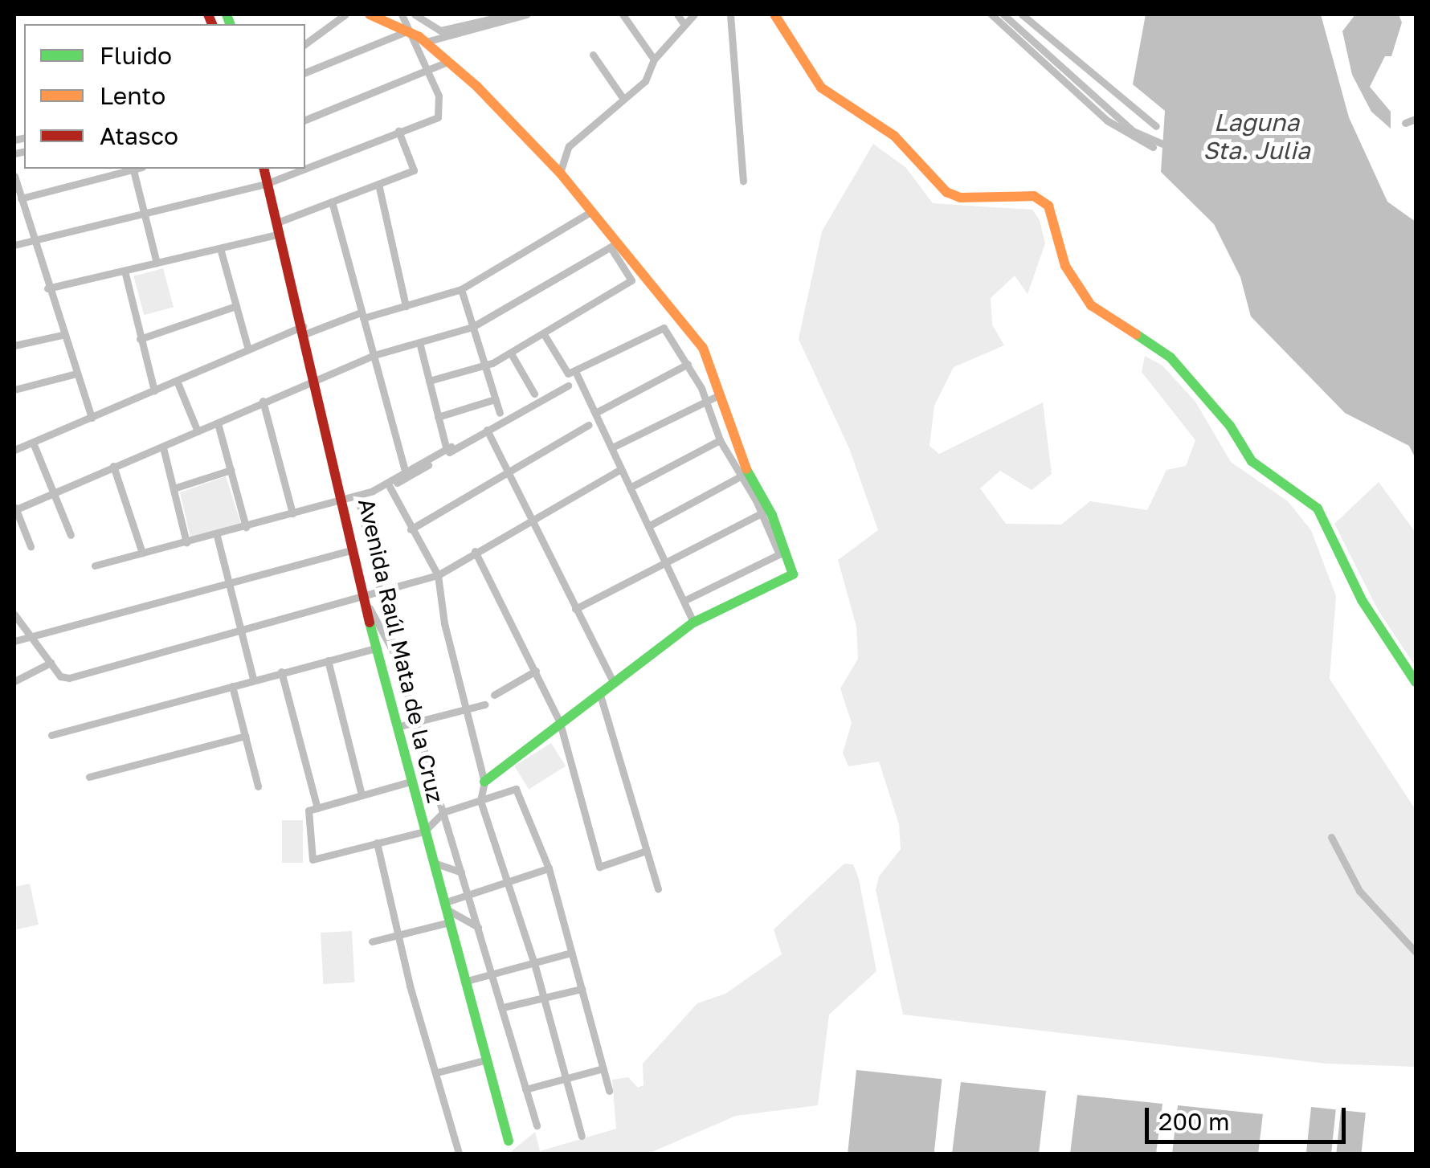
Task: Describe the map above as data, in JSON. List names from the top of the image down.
{
  "streets": {
    "street": ["Avenida Raúl Mata de la Cruz"]
  },
  "water": ["Laguna Sta. Julia"],
  "legend": ["Fluido", "Lento", "Atasco"],
  "scale_bar": "200 m"
}
